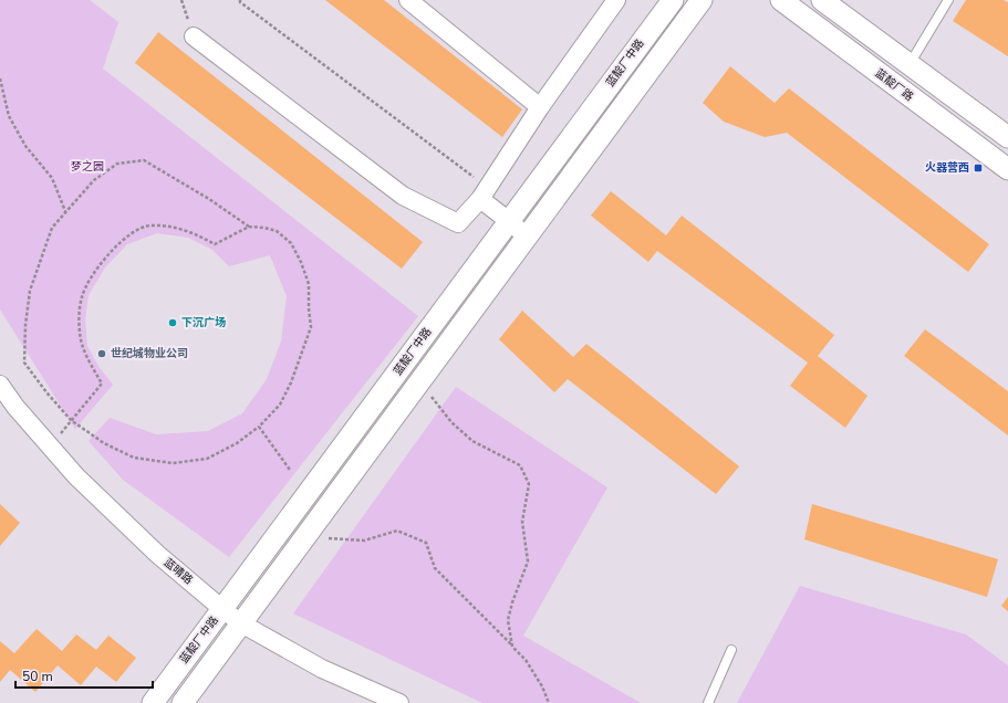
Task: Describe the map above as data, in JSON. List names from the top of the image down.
{
  "streets": {
    "street": ["蓝靛厂中路", "蓝靛厂路", "蓝晴路"]
  },
  "crossings": [
    ["蓝靛厂中路", "蓝晴路"]
  ],
  "parks": ["梦之园"],
  "places": {
    "transit": ["火器营西"],
    "other": ["下沉广场", "世纪城物业公司"]
  },
  "scale_bar": "50 m"
}
